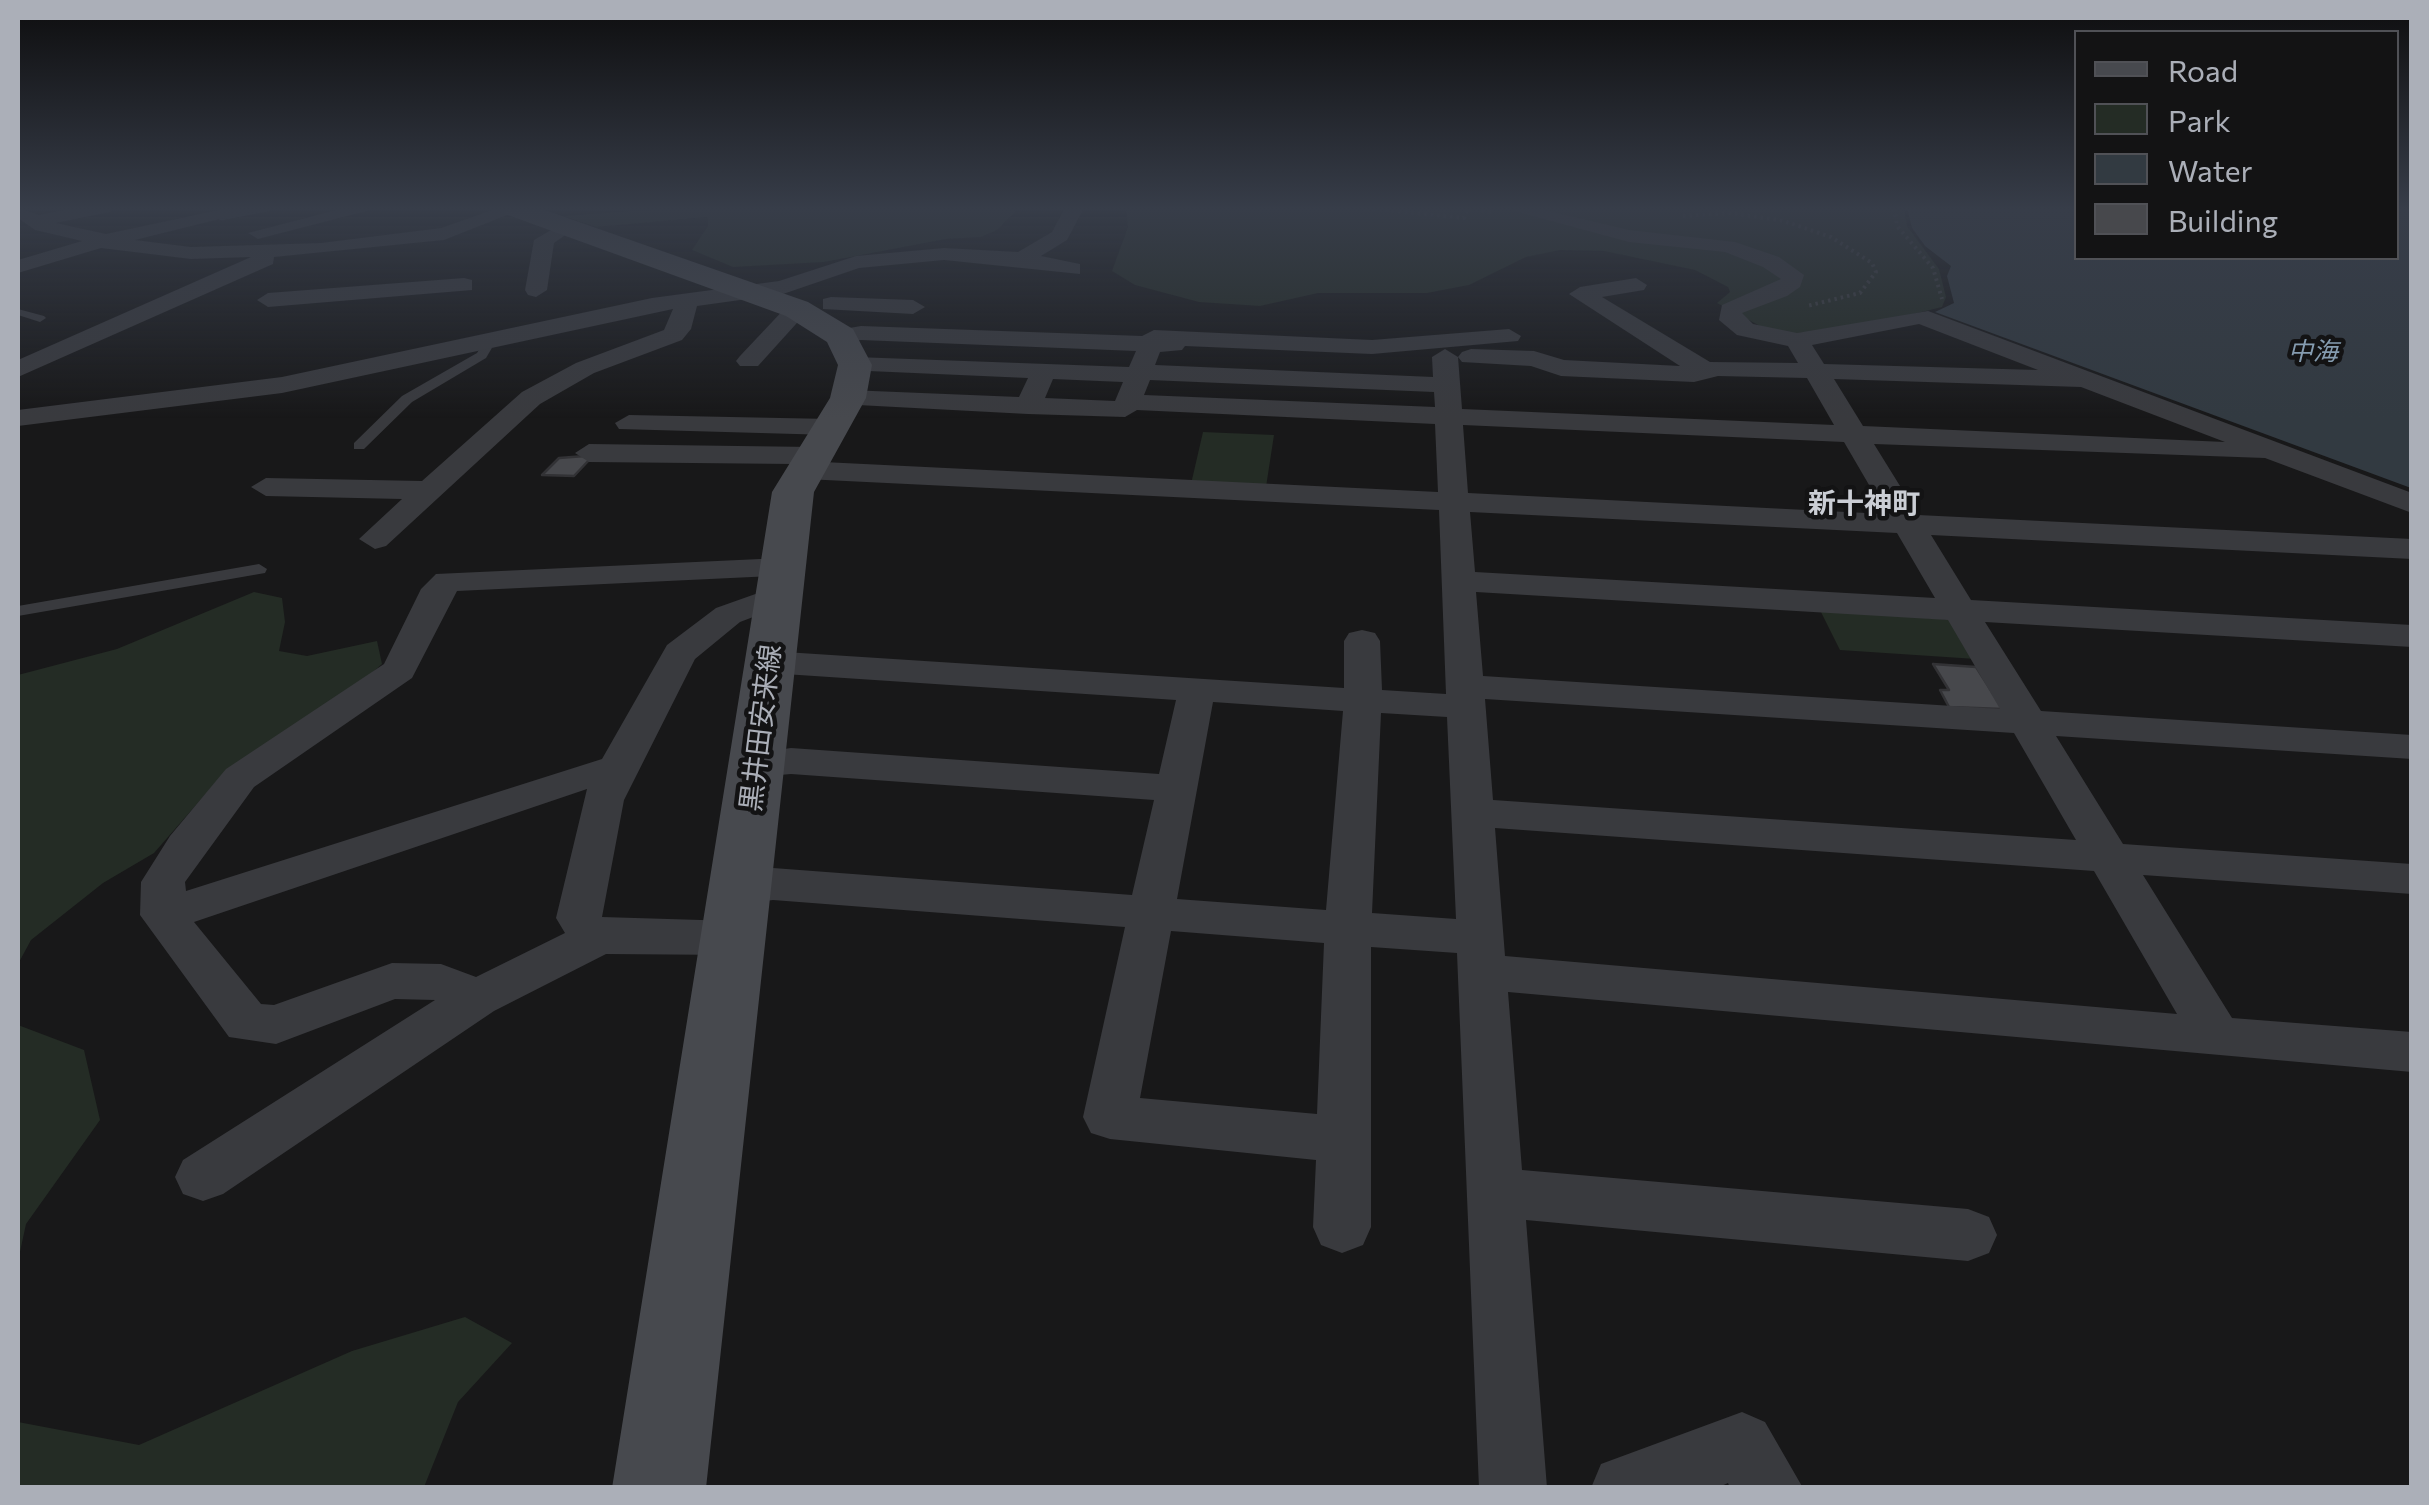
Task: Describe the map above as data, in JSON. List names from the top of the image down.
{
  "streets": {
    "main road": ["黒井田安来線"]
  },
  "districts": ["新十神町"],
  "water": ["中海"],
  "legend": [
    "Road",
    "Park",
    "Water",
    "Building"
  ]
}
